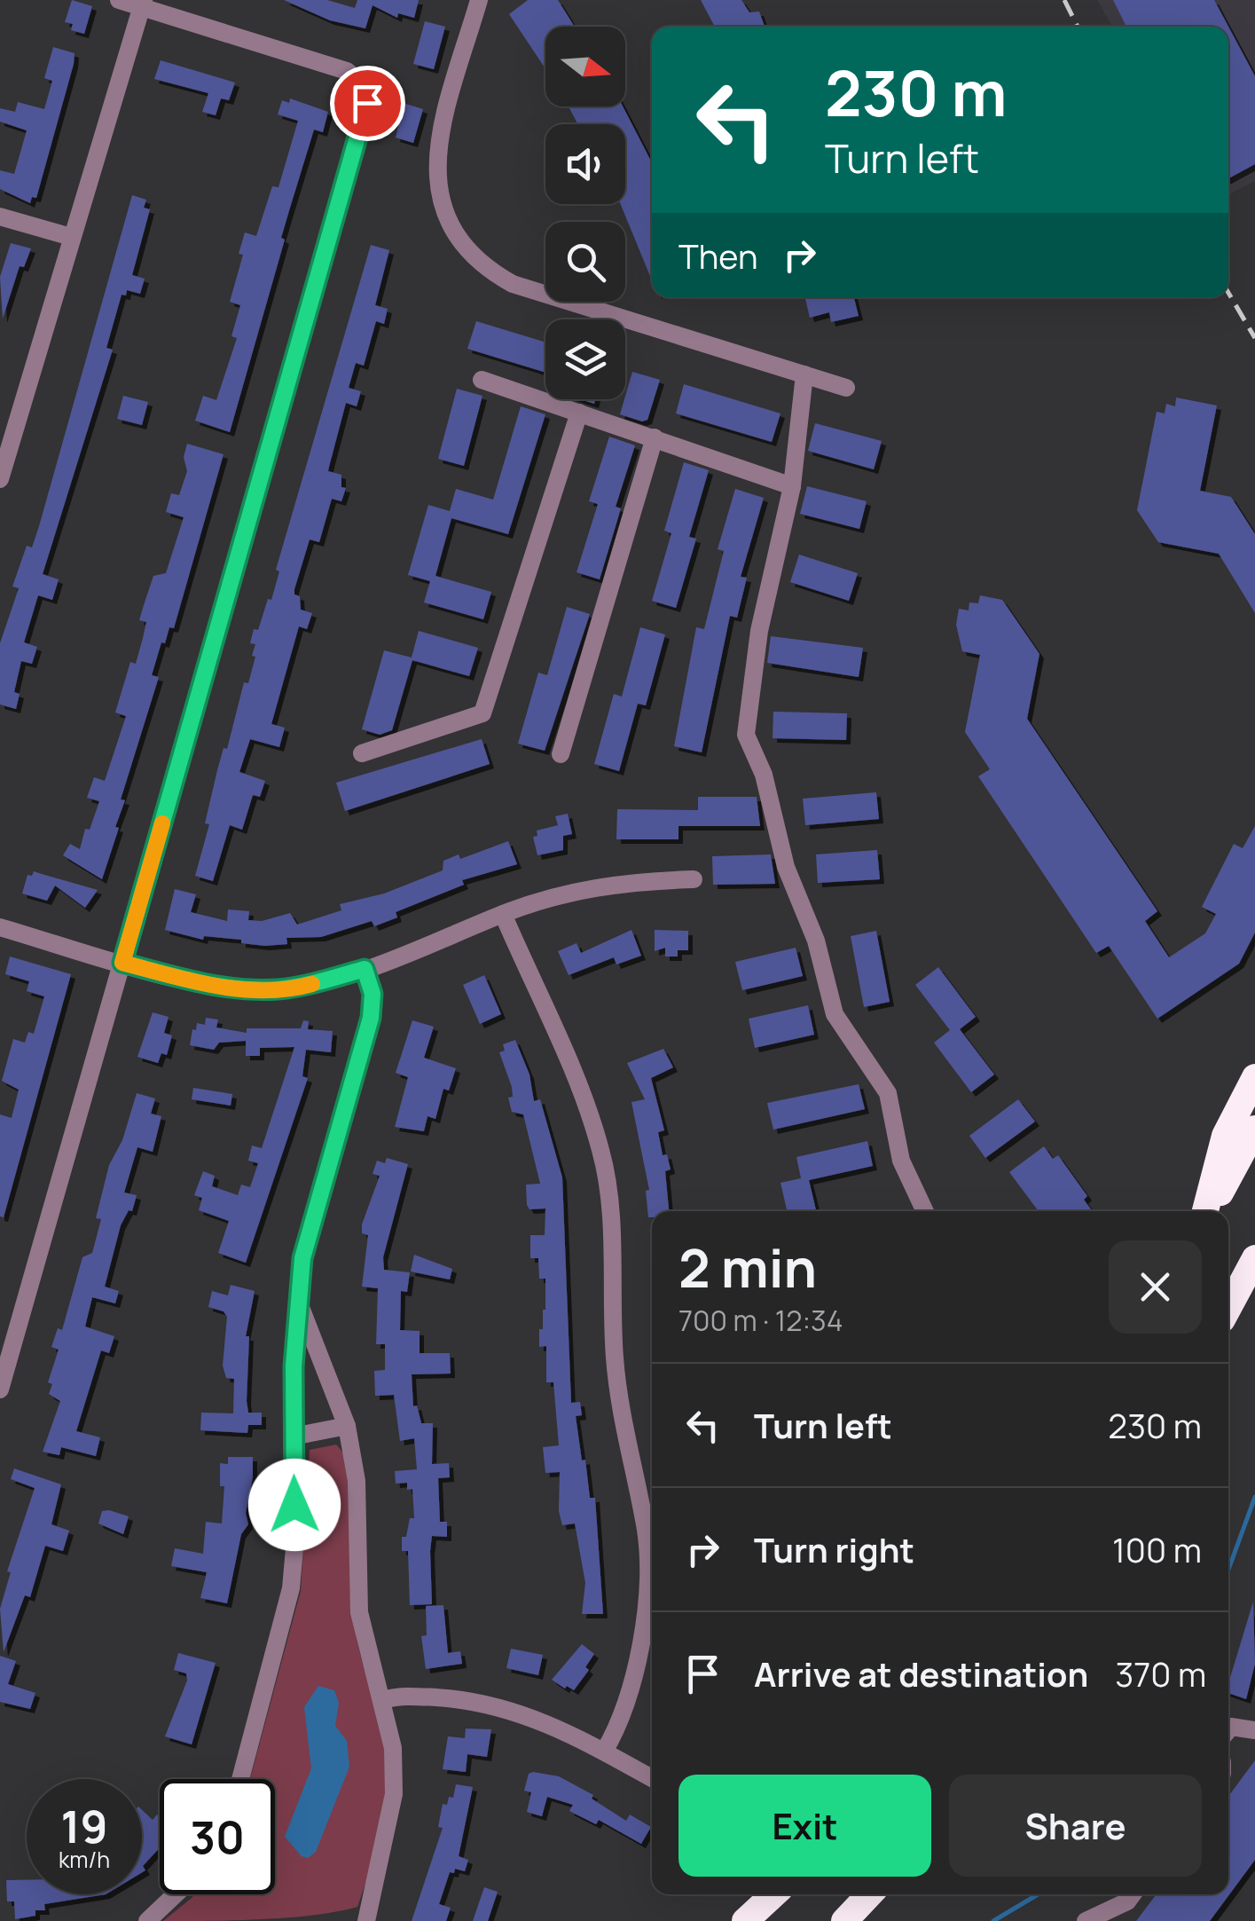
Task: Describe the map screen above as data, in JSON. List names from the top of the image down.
{
  "north": "right",
  "page": {
    "turn": ["230 m", "Turn left"],
    "then": "Then",
    "heading": ["2 min", "700 m · 12:34"],
    "list": [
      {
        "name": "Turn left",
        "value": "230 m"
      },
      {
        "name": "Turn right",
        "value": "100 m"
      },
      {
        "name": "Arrive at destination",
        "value": "370 m"
      }
    ],
    "buttons": ["Exit", "Share"],
    "speed": "19 km/h",
    "limit": "30"
  }
}
